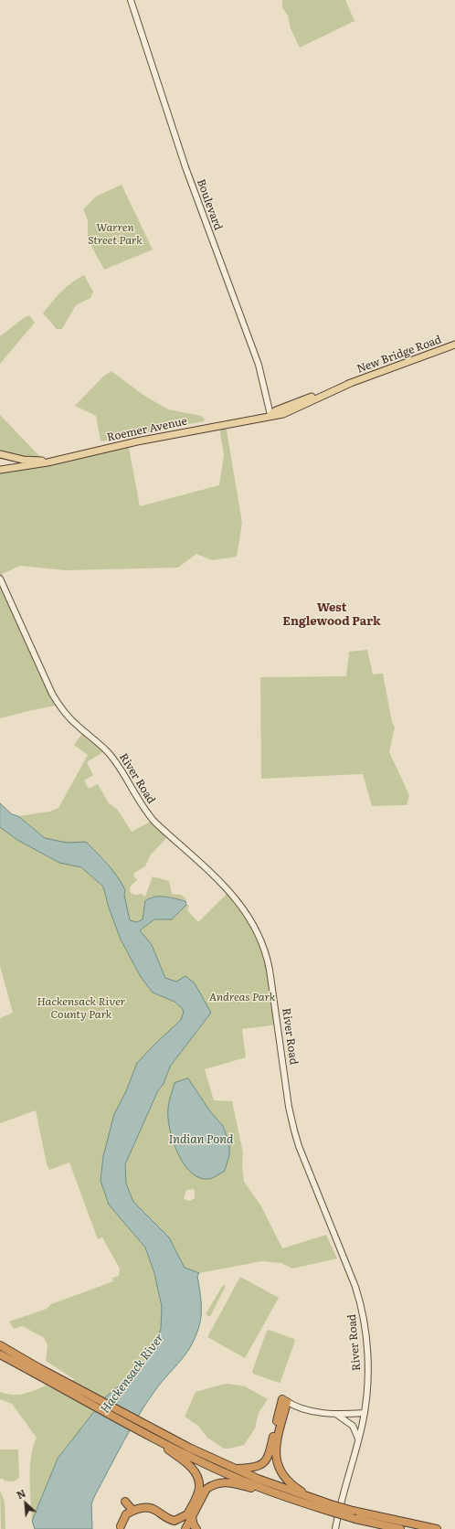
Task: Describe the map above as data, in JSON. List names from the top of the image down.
{
  "streets": {
    "main road": [
      "Boulevard",
      "New Bridge Road",
      "Roemer Avenue",
      "River Road"
    ]
  },
  "crossings": [
    ["Boulevard", "New Bridge Road"],
    ["New Bridge Road", "Roemer Avenue"]
  ],
  "districts": ["West Englewood Park"],
  "water": ["Indian Pond", "Hackensack River"],
  "parks": ["Warren Street Park", "Andreas Park", "Hackensack River County Park"],
  "north": "top left"
}
